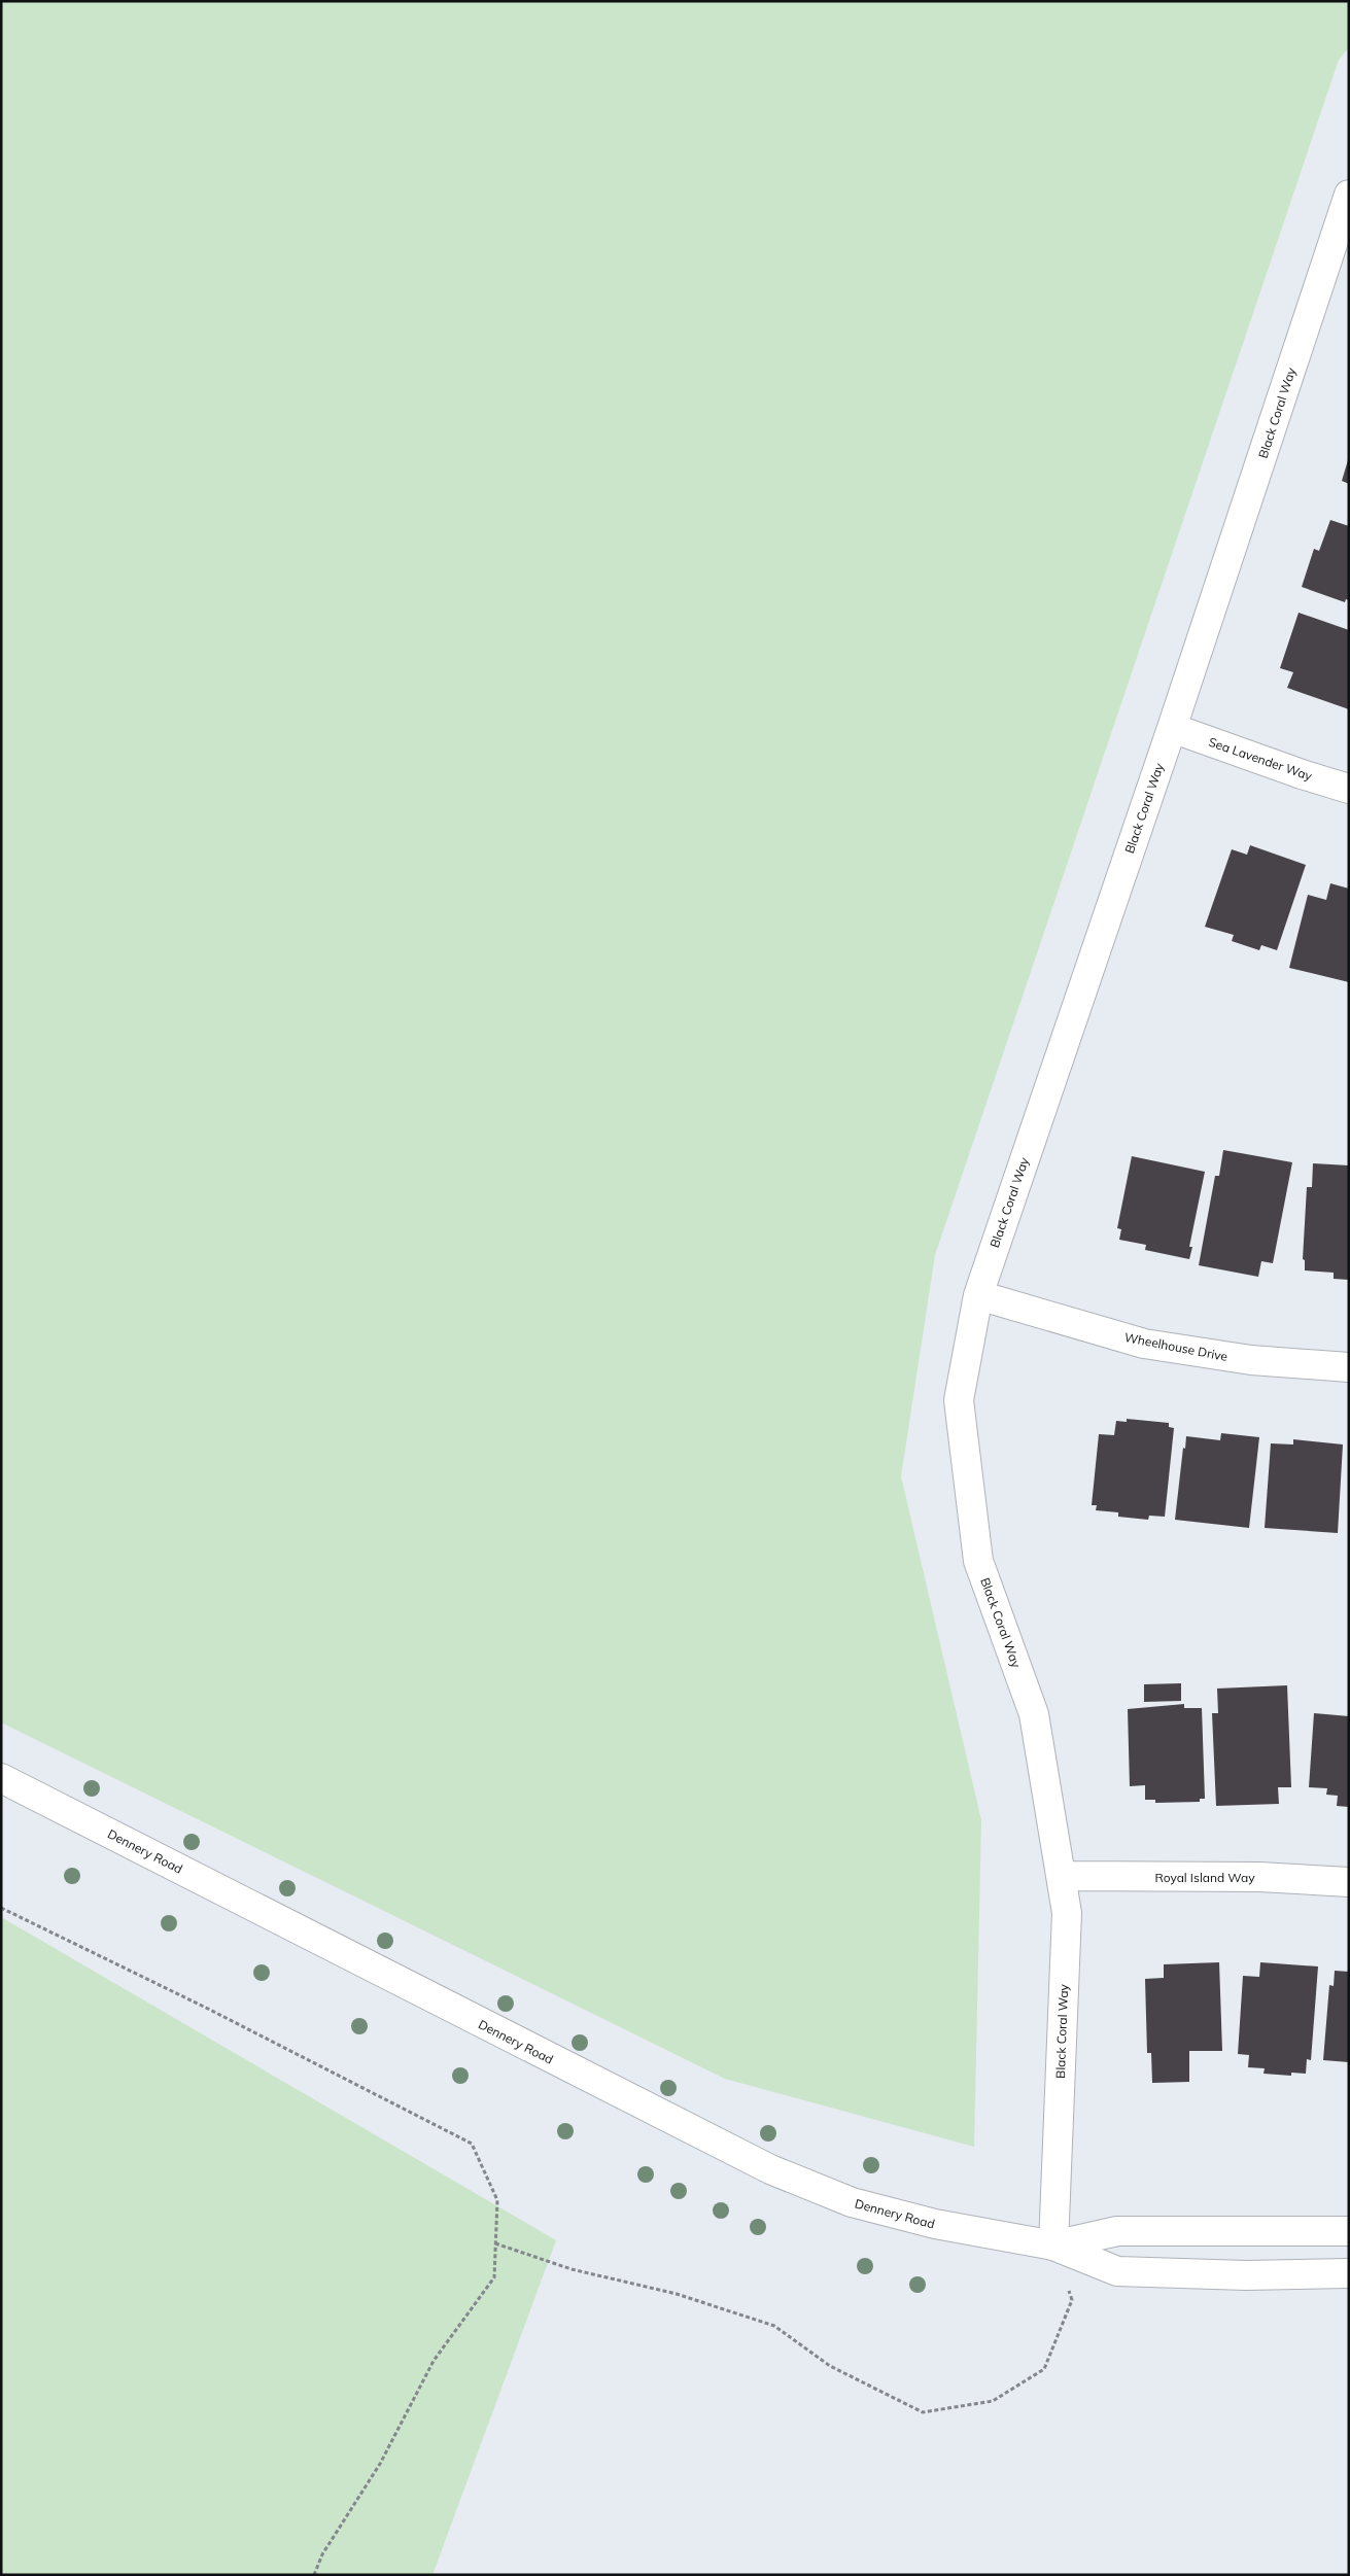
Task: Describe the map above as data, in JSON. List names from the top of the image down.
{
  "streets": {
    "street": [
      "Black Coral Way",
      "Sea Lavender Way",
      "Wheelhouse Drive",
      "Dennery Road",
      "Royal Island Way"
    ]
  },
  "crossings": [
    ["Black Coral Way", "Sea Lavender Way"],
    ["Black Coral Way", "Wheelhouse Drive"],
    ["Black Coral Way", "Dennery Road"],
    ["Black Coral Way", "Royal Island Way"]
  ]
}
